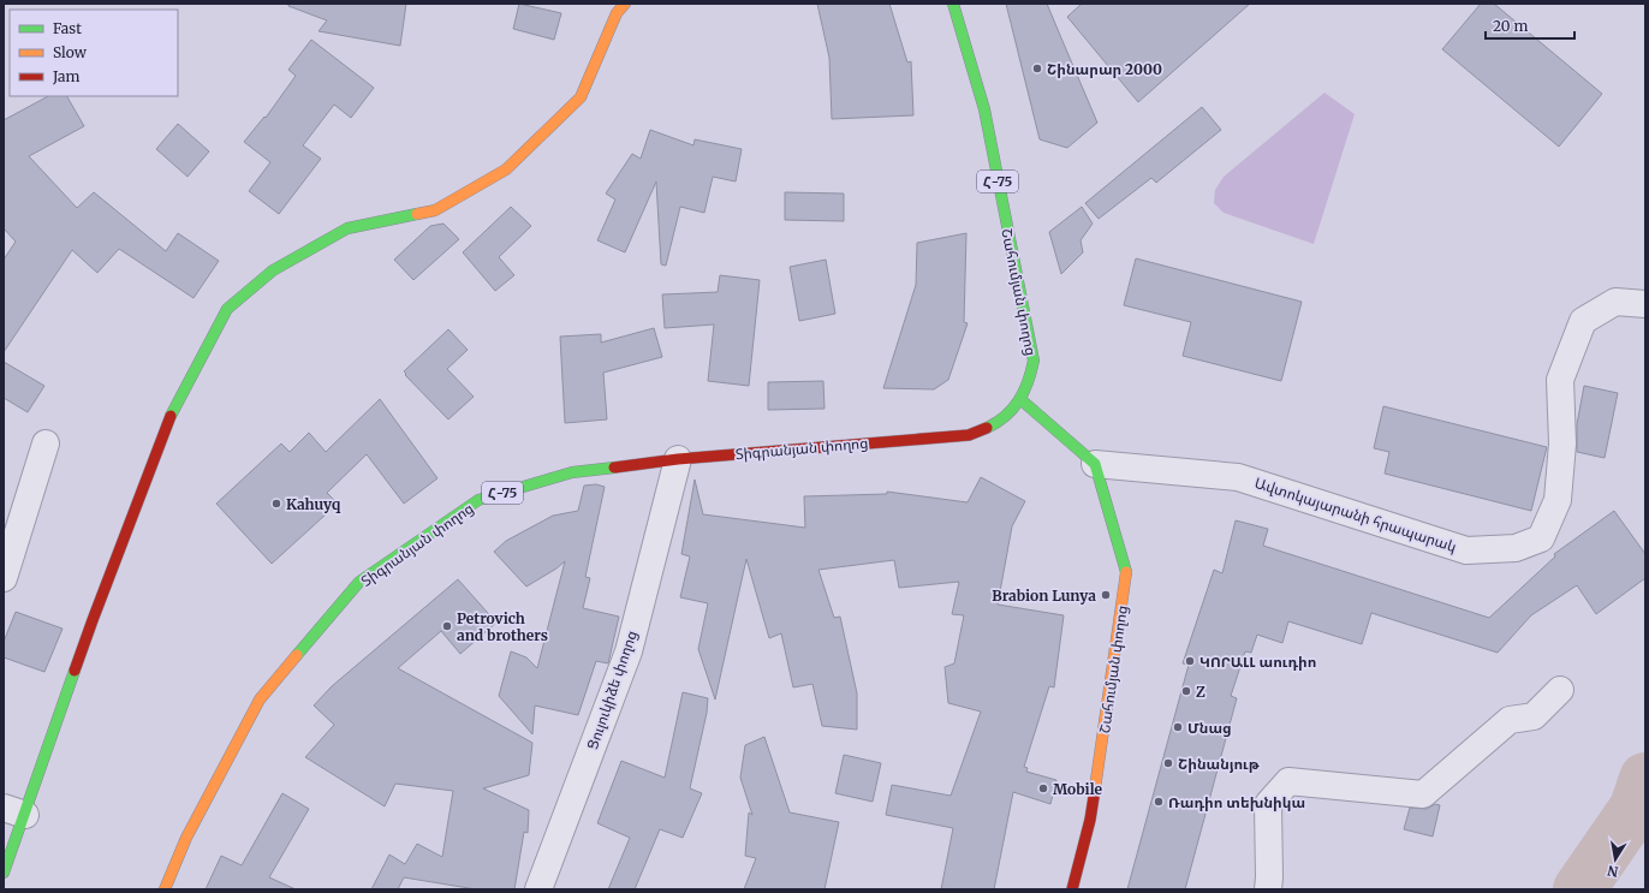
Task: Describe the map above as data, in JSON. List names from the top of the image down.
{
  "streets": {
    "main road": ["Հ-75", "Շահումյան փողոց", "Տիգրանյան փողոց"],
    "street": ["Ավտոկայարանի հրապարակ", "Ցուլուկիձե փողոց"]
  },
  "crossings": [
    ["Շահումյան փողոց", "Տիգրանյան փողոց"],
    ["Շահումյան փողոց", "Ավտոկայարանի հրապարակ"],
    ["Տիգրանյան փողոց", "Ցուլուկիձե փողոց"]
  ],
  "places": [
    "Շինարար 2000",
    "Kahuyq",
    "Brabion Lunya",
    "Petrovich and brothers",
    "ԿՈՐԱԼԼ աուդիո",
    "Z",
    "Մնաց",
    "Շինանյութ",
    "Mobile",
    "Ռադիո տեխնիկա"
  ],
  "legend": ["Fast", "Slow", "Jam"],
  "scale_bar": "20 m",
  "north": "bottom"
}
